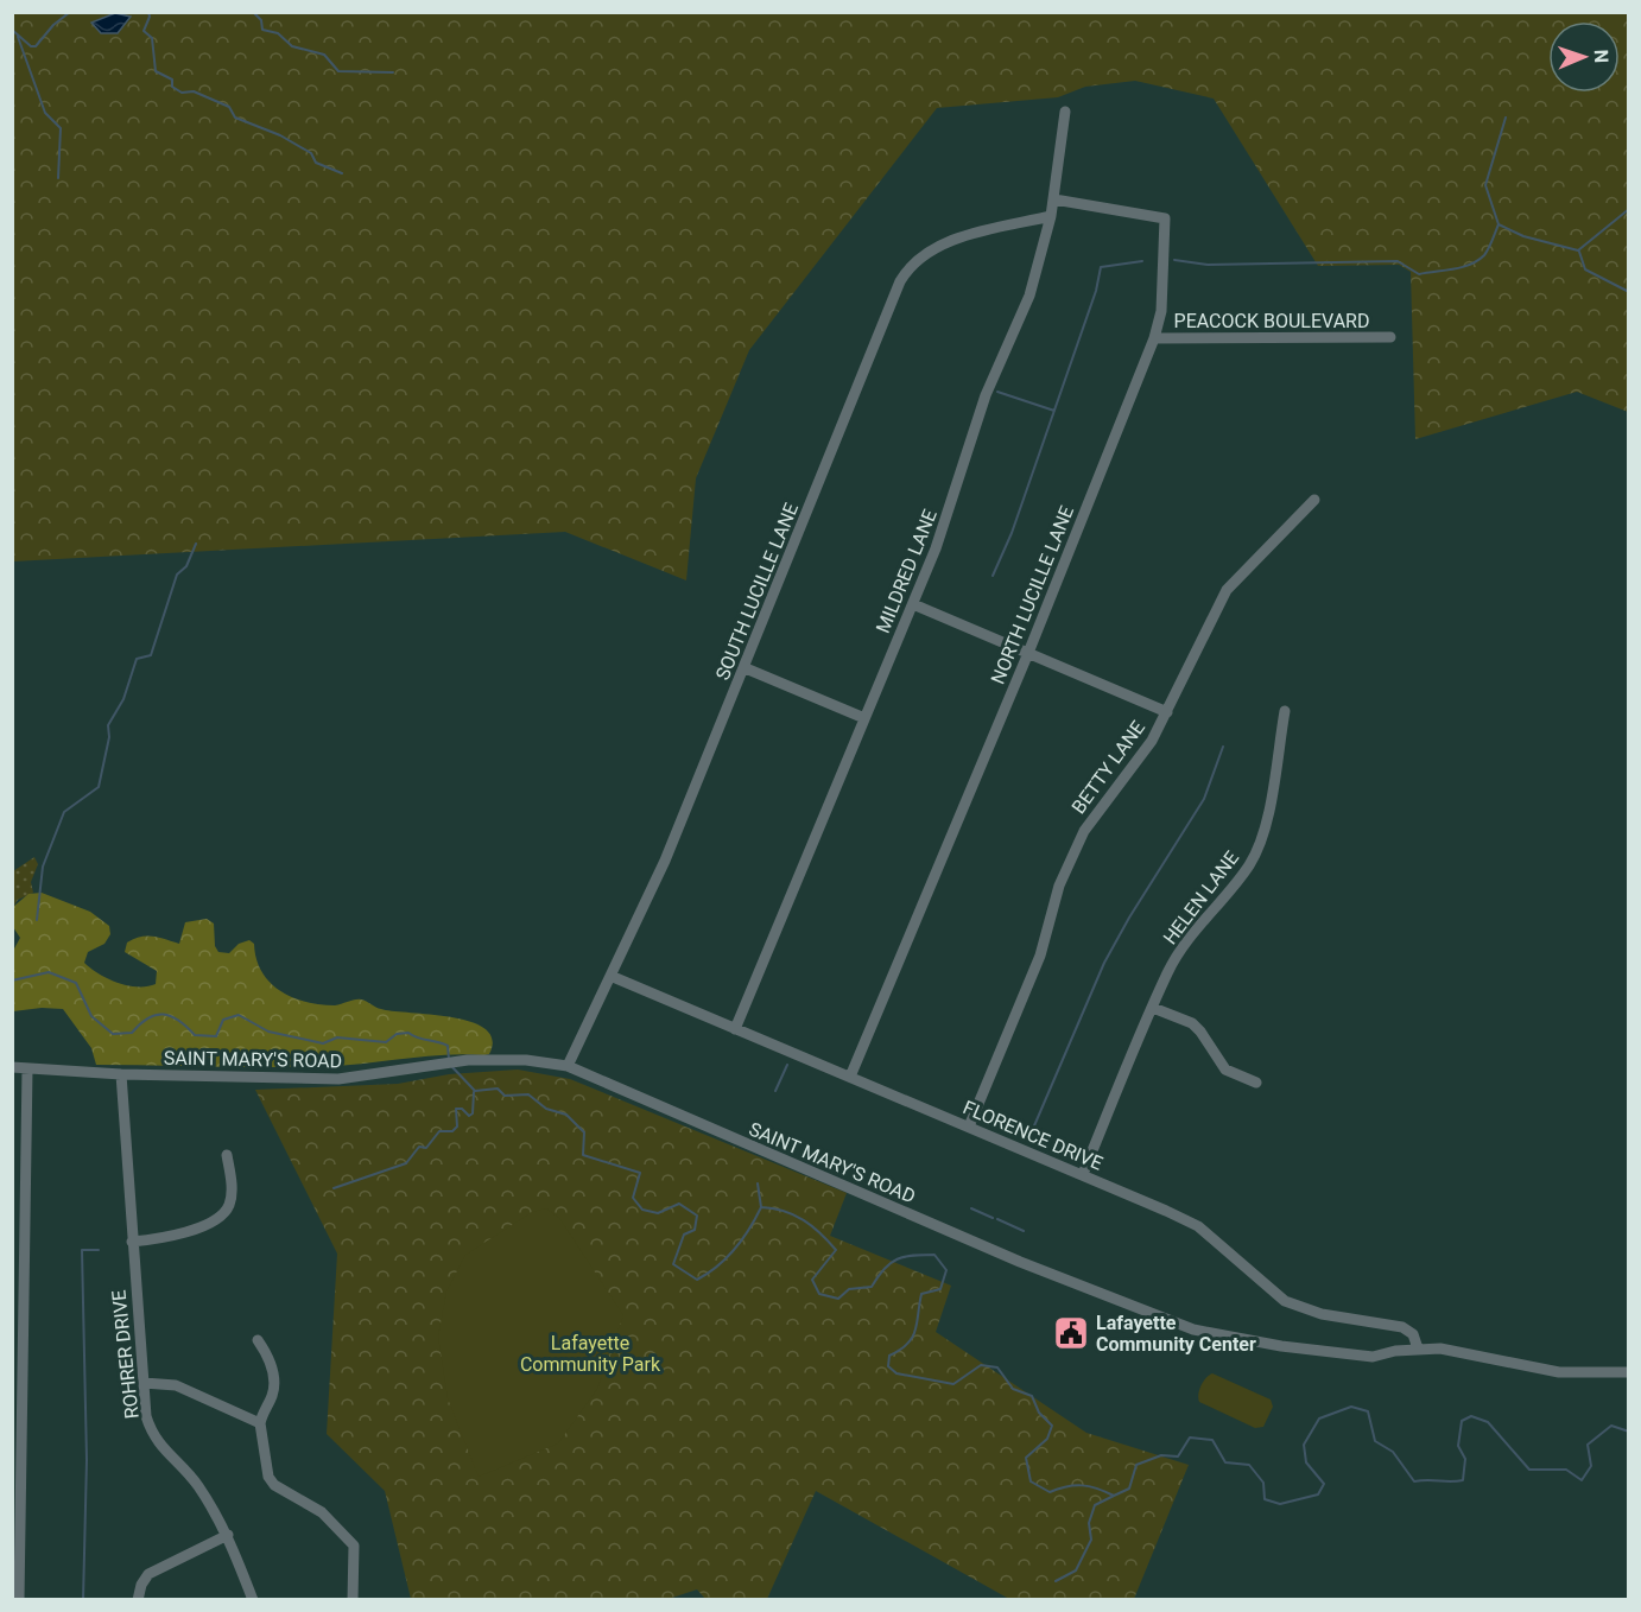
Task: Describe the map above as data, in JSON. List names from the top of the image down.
{
  "streets": {
    "street": [
      "PEACOCK BOULEVARD",
      "MILDRED LANE",
      "SOUTH LUCILLE LANE",
      "NORTH LUCILLE LANE",
      "BETTY LANE",
      "HELEN LANE",
      "SAINT MARY'S ROAD",
      "FLORENCE DRIVE",
      "ROHRER DRIVE"
    ]
  },
  "crossings": [
    ["PEACOCK BOULEVARD", "NORTH LUCILLE LANE"],
    ["MILDRED LANE", "SOUTH LUCILLE LANE"],
    ["MILDRED LANE", "NORTH LUCILLE LANE"],
    ["MILDRED LANE", "FLORENCE DRIVE"],
    ["SOUTH LUCILLE LANE", "SAINT MARY'S ROAD"],
    ["SOUTH LUCILLE LANE", "FLORENCE DRIVE"],
    ["NORTH LUCILLE LANE", "FLORENCE DRIVE"],
    ["BETTY LANE", "FLORENCE DRIVE"],
    ["HELEN LANE", "FLORENCE DRIVE"],
    ["SAINT MARY'S ROAD", "FLORENCE DRIVE"],
    ["SAINT MARY'S ROAD", "ROHRER DRIVE"]
  ],
  "parks": ["Lafayette Community Park"],
  "places": {
    "public building": ["Lafayette Community Center"]
  },
  "north": "right"
}
